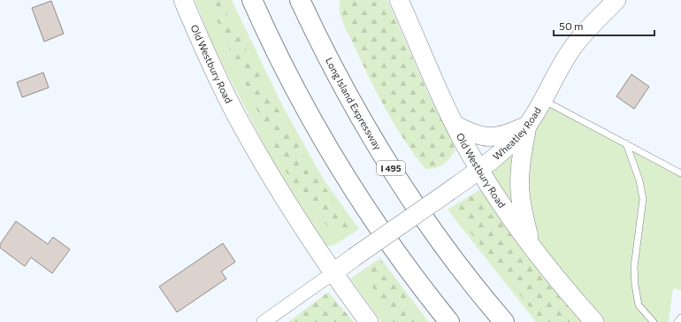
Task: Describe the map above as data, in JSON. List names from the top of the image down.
{
  "streets": {
    "highway": ["Long Island Expressway", "I 495"],
    "main road": ["Old Westbury Road", "Wheatley Road"]
  },
  "crossings": [
    ["Old Westbury Road", "Wheatley Road"]
  ],
  "scale_bar": "50 m"
}
